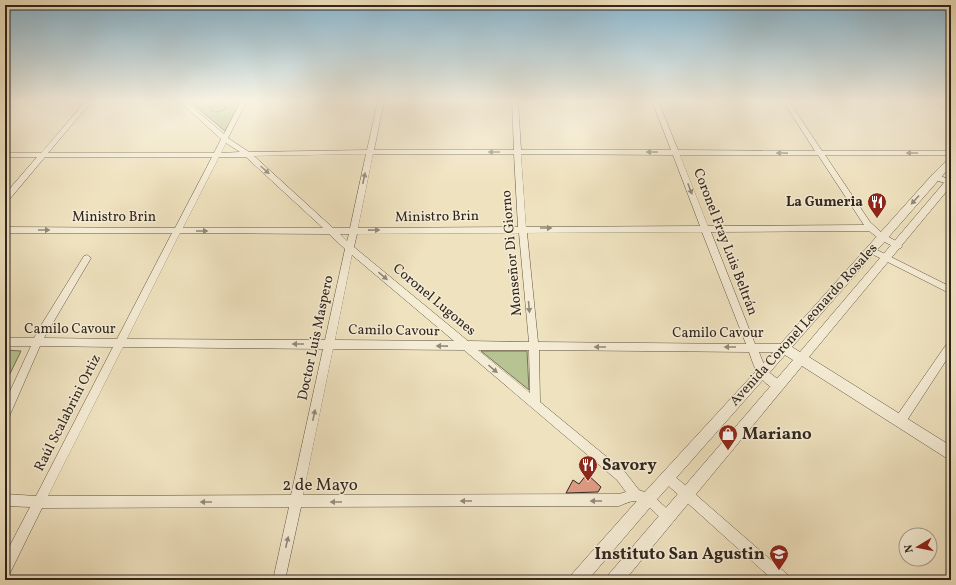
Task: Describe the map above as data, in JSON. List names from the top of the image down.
{
  "streets": {
    "street": [
      "Ministro Brin",
      "Coronel Fray Luis Beltrán",
      "Monseñor Di Giorno",
      "Coronel Lugones",
      "Avenida Coronel Leonardo Rosales",
      "Camilo Cavour",
      "Doctor Luis Maspero",
      "Raúl Scalabrini Ortiz",
      "2 de Mayo"
    ]
  },
  "crossings": [
    ["Ministro Brin", "Coronel Fray Luis Beltrán"],
    ["Ministro Brin", "Monseñor Di Giorno"],
    ["Ministro Brin", "Coronel Lugones"],
    ["Ministro Brin", "Doctor Luis Maspero"],
    ["Ministro Brin", "Raúl Scalabrini Ortiz"],
    ["Coronel Fray Luis Beltrán", "Avenida Coronel Leonardo Rosales"],
    ["Coronel Fray Luis Beltrán", "Camilo Cavour"],
    ["Monseñor Di Giorno", "Coronel Lugones"],
    ["Monseñor Di Giorno", "Camilo Cavour"],
    ["Coronel Lugones", "Avenida Coronel Leonardo Rosales"],
    ["Coronel Lugones", "Camilo Cavour"],
    ["Coronel Lugones", "Doctor Luis Maspero"],
    ["Coronel Lugones", "Raúl Scalabrini Ortiz"],
    ["Coronel Lugones", "2 de Mayo"],
    ["Avenida Coronel Leonardo Rosales", "Camilo Cavour"],
    ["Avenida Coronel Leonardo Rosales", "2 de Mayo"],
    ["Camilo Cavour", "Doctor Luis Maspero"],
    ["Camilo Cavour", "Raúl Scalabrini Ortiz"],
    ["Doctor Luis Maspero", "2 de Mayo"],
    ["Raúl Scalabrini Ortiz", "2 de Mayo"]
  ],
  "one_way": [
    "Monseñor Di Giorno",
    "Coronel Lugones",
    "Camilo Cavour",
    "Doctor Luis Maspero",
    "2 de Mayo"
  ],
  "places": {
    "restaurant": ["La Gumeria", "Savory"],
    "shop": ["Mariano"],
    "school or university": ["Instituto San Agustin"]
  },
  "north": "left"
}
